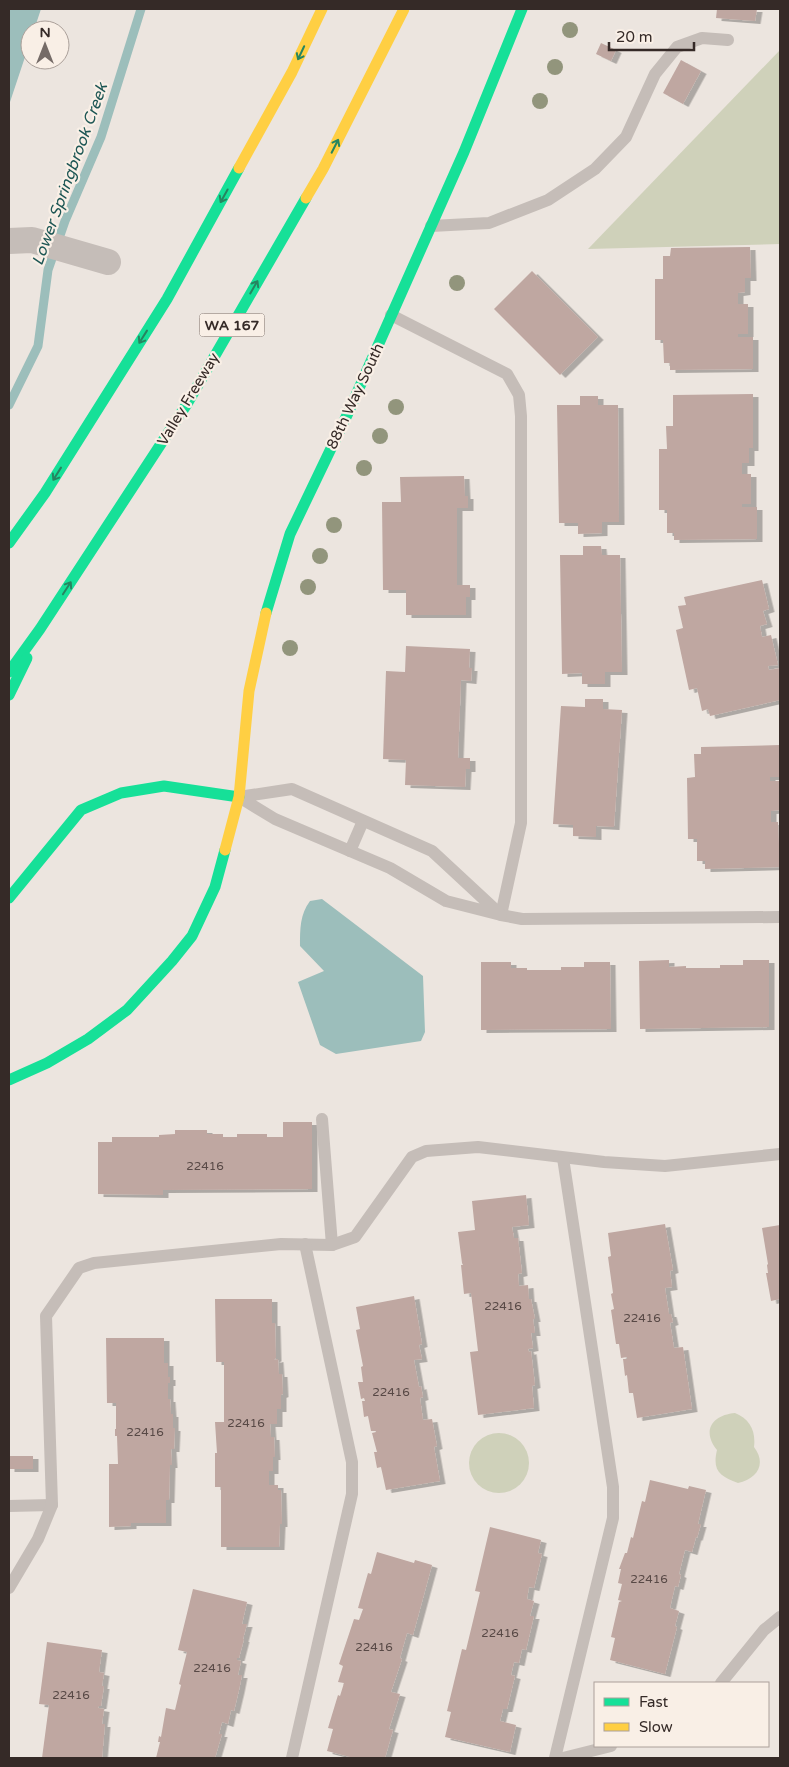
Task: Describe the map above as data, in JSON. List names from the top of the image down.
{
  "streets": {
    "main road": ["WA 167", "88th Way South", "Valley Freeway"]
  },
  "water": ["Lower Springbrook Creek"],
  "house_numbers": [
    "22416",
    "22416",
    "22416",
    "22416",
    "22416",
    "22416",
    "22416",
    "22416",
    "22416",
    "22416",
    "22416"
  ],
  "legend": ["Fast", "Slow"],
  "scale_bar": "20 m",
  "north": "top"
}
